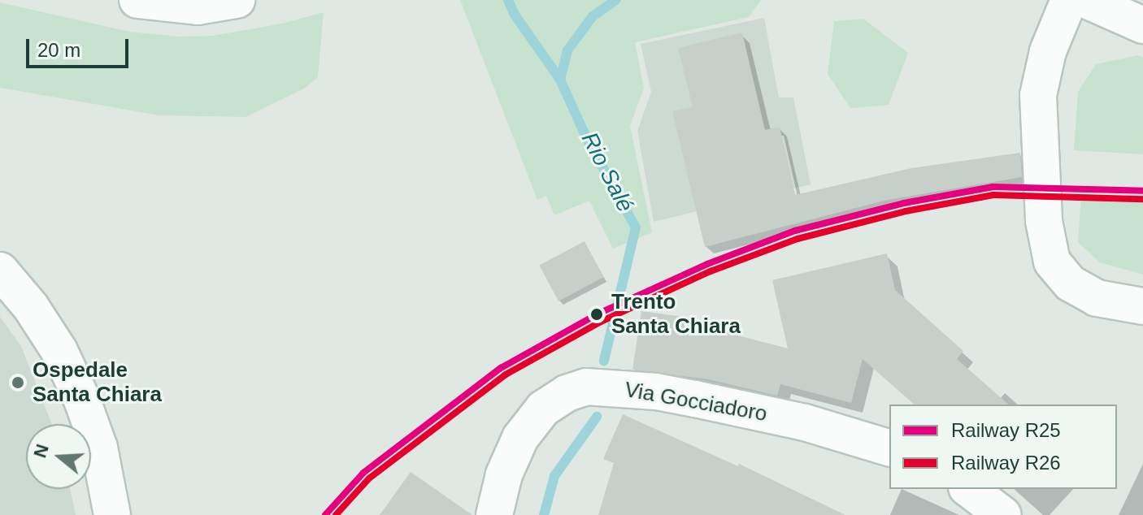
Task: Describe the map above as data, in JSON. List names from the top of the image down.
{
  "streets": {
    "street": ["Via Gocciadoro"]
  },
  "water": ["Rio Salé"],
  "places": ["Trento Santa Chiara", "Ospedale Santa Chiara"],
  "lines": ["rail line R25", "rail line R26"],
  "legend": ["Railway R25", "Railway R26"],
  "scale_bar": "20 m",
  "north": "left"
}
